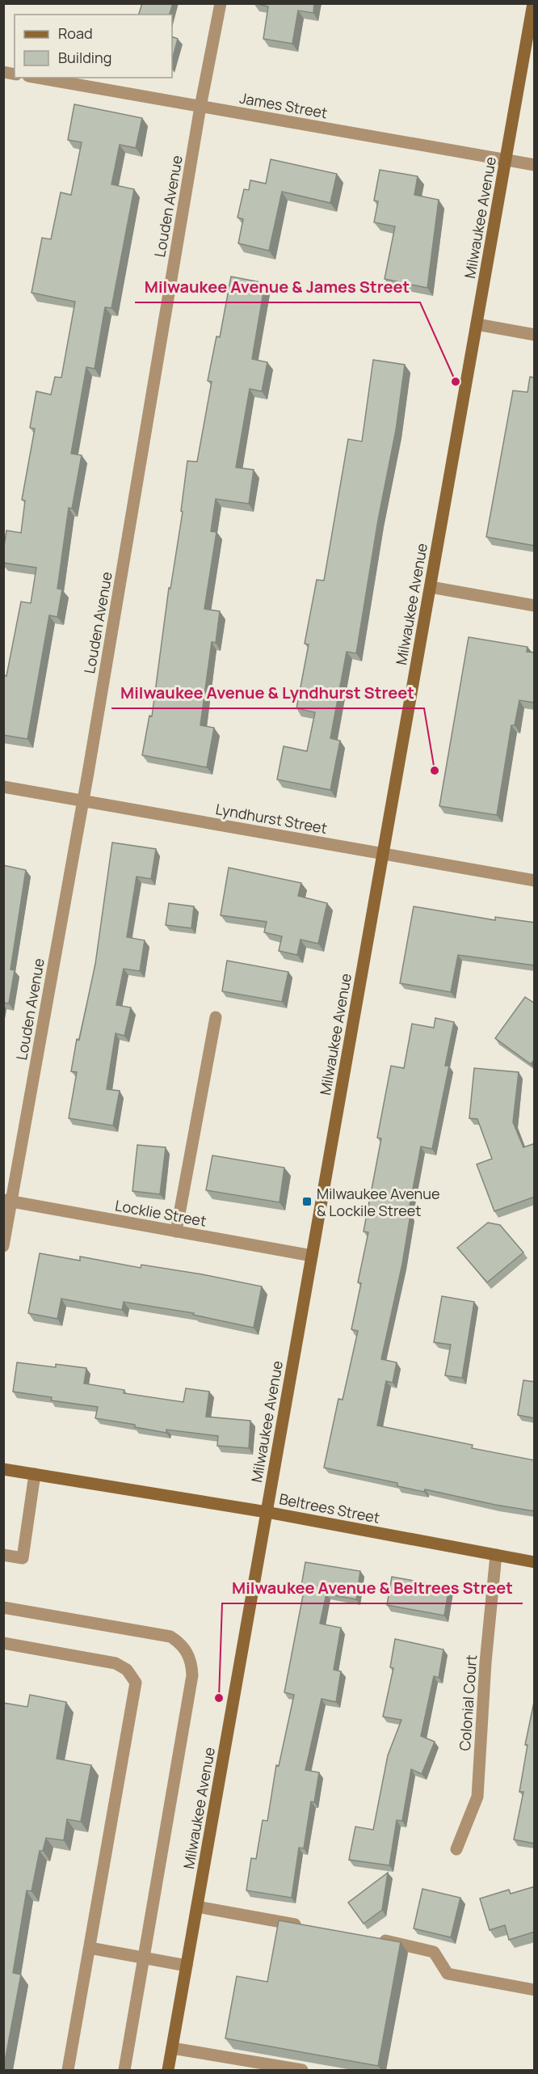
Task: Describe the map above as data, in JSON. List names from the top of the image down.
{
  "streets": {
    "street": [
      "James Street",
      "Louden Avenue",
      "Milwaukee Avenue",
      "Lyndhurst Street",
      "Locklie Street",
      "Beltrees Street",
      "Colonial Court"
    ]
  },
  "crossings": [
    ["James Street", "Louden Avenue"],
    ["James Street", "Milwaukee Avenue"],
    ["Louden Avenue", "Lyndhurst Street"],
    ["Louden Avenue", "Locklie Street"],
    ["Milwaukee Avenue", "Lyndhurst Street"],
    ["Milwaukee Avenue", "Locklie Street"],
    ["Milwaukee Avenue", "Beltrees Street"],
    ["Beltrees Street", "Colonial Court"]
  ],
  "places": {
    "other": ["Milwaukee Avenue & James Street", "Milwaukee Avenue & Lyndhurst Street", "Milwaukee Avenue & Beltrees Street"],
    "transit": ["Milwaukee Avenue & Lockile Street"]
  },
  "legend": ["Road", "Building"]
}
